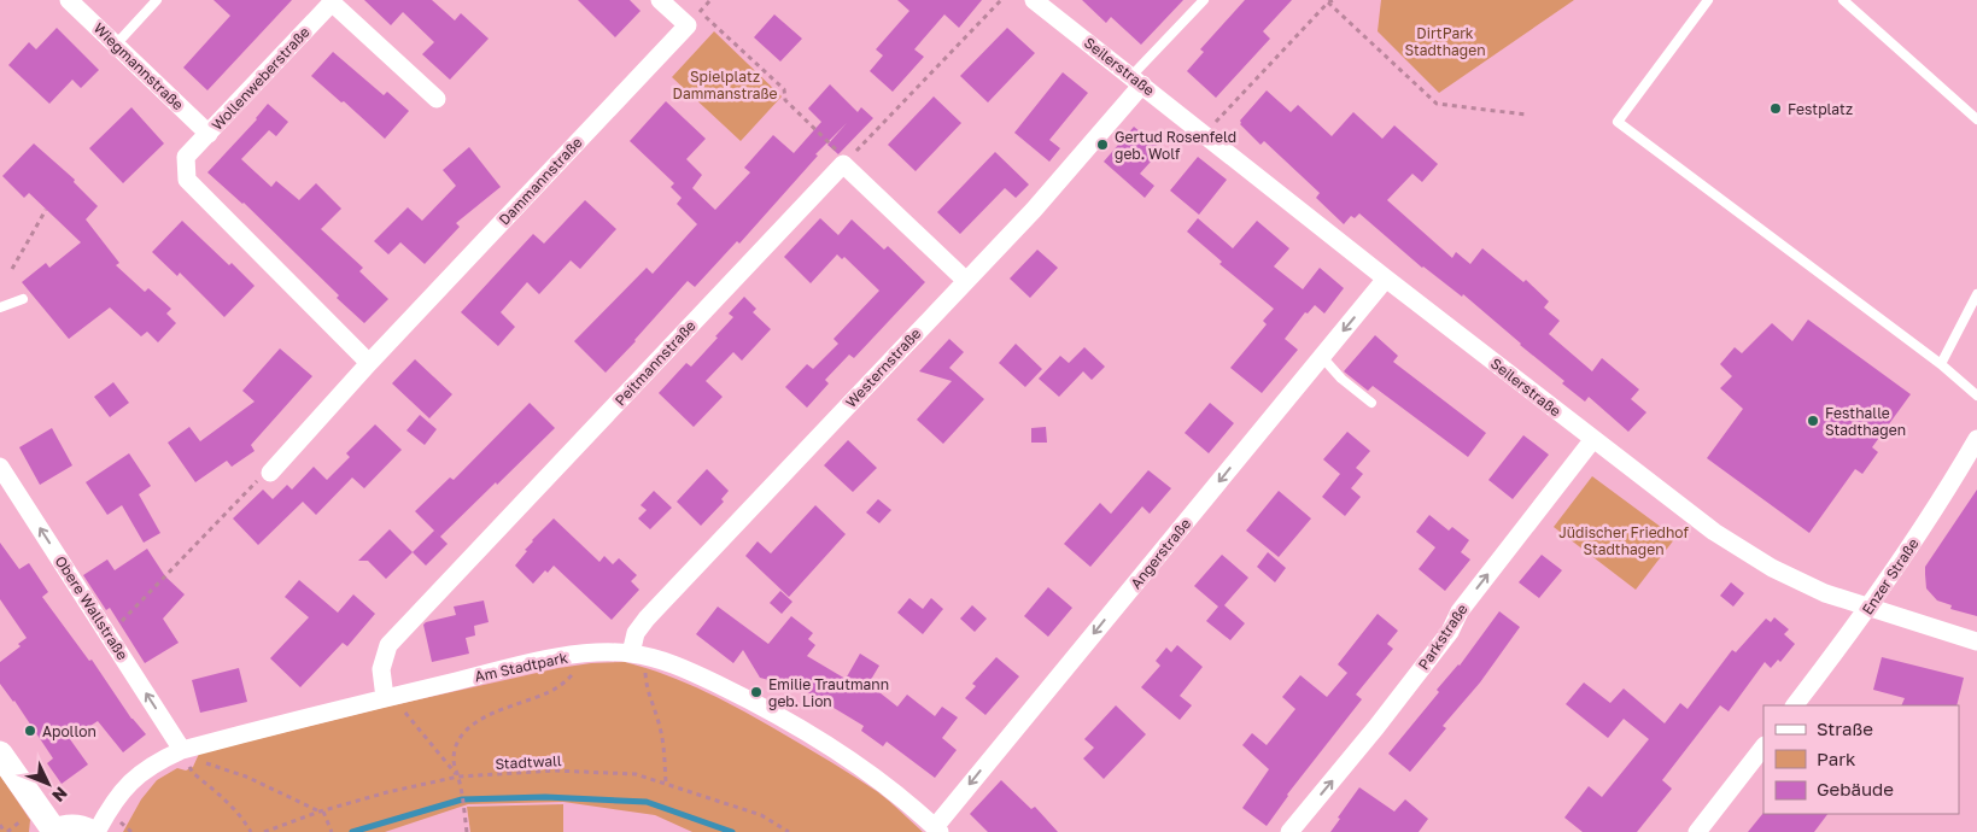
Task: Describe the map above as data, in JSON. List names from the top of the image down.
{
  "streets": {
    "street": [
      "Wiegmannstraße",
      "Seilerstraße",
      "Wollenweberstraße",
      "Dammannstraße",
      "Peitmannstraße",
      "Westernstraße",
      "Angerstraße",
      "Enzer Straße",
      "Obere Wallstraße",
      "Parkstraße",
      "Am Stadtpark"
    ],
    "path": ["Stadtwall"]
  },
  "crossings": [
    ["Wiegmannstraße", "Wollenweberstraße"],
    ["Seilerstraße", "Westernstraße"],
    ["Seilerstraße", "Angerstraße"],
    ["Seilerstraße", "Enzer Straße"],
    ["Seilerstraße", "Parkstraße"],
    ["Wollenweberstraße", "Dammannstraße"],
    ["Peitmannstraße", "Am Stadtpark"],
    ["Westernstraße", "Am Stadtpark"],
    ["Angerstraße", "Am Stadtpark"],
    ["Obere Wallstraße", "Am Stadtpark"]
  ],
  "one_way": ["Angerstraße", "Obere Wallstraße", "Parkstraße"],
  "parks": ["DirtPark Stadthagen", "Spielplatz Dammanstraße", "Jüdischer Friedhof Stadthagen"],
  "places": [
    "Festplatz",
    "Gertud Rosenfeld geb. Wolf",
    "Festhalle Stadthagen",
    "Emilie Trautmann geb. Lion",
    "Apollon"
  ],
  "legend": ["Straße", "Park", "Gebäude"],
  "north": "bottom right"
}
